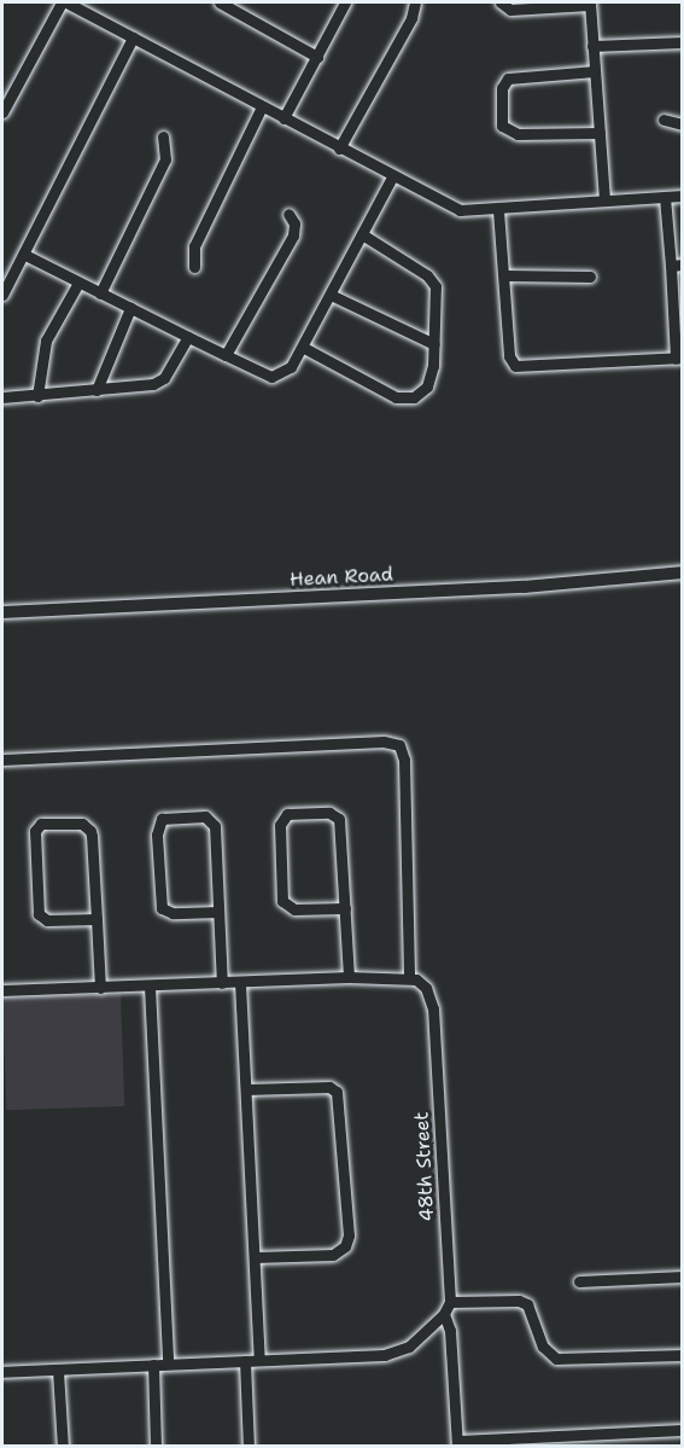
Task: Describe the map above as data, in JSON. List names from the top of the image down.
{
  "streets": {
    "street": ["Hean Road", "48th Street"]
  }
}
